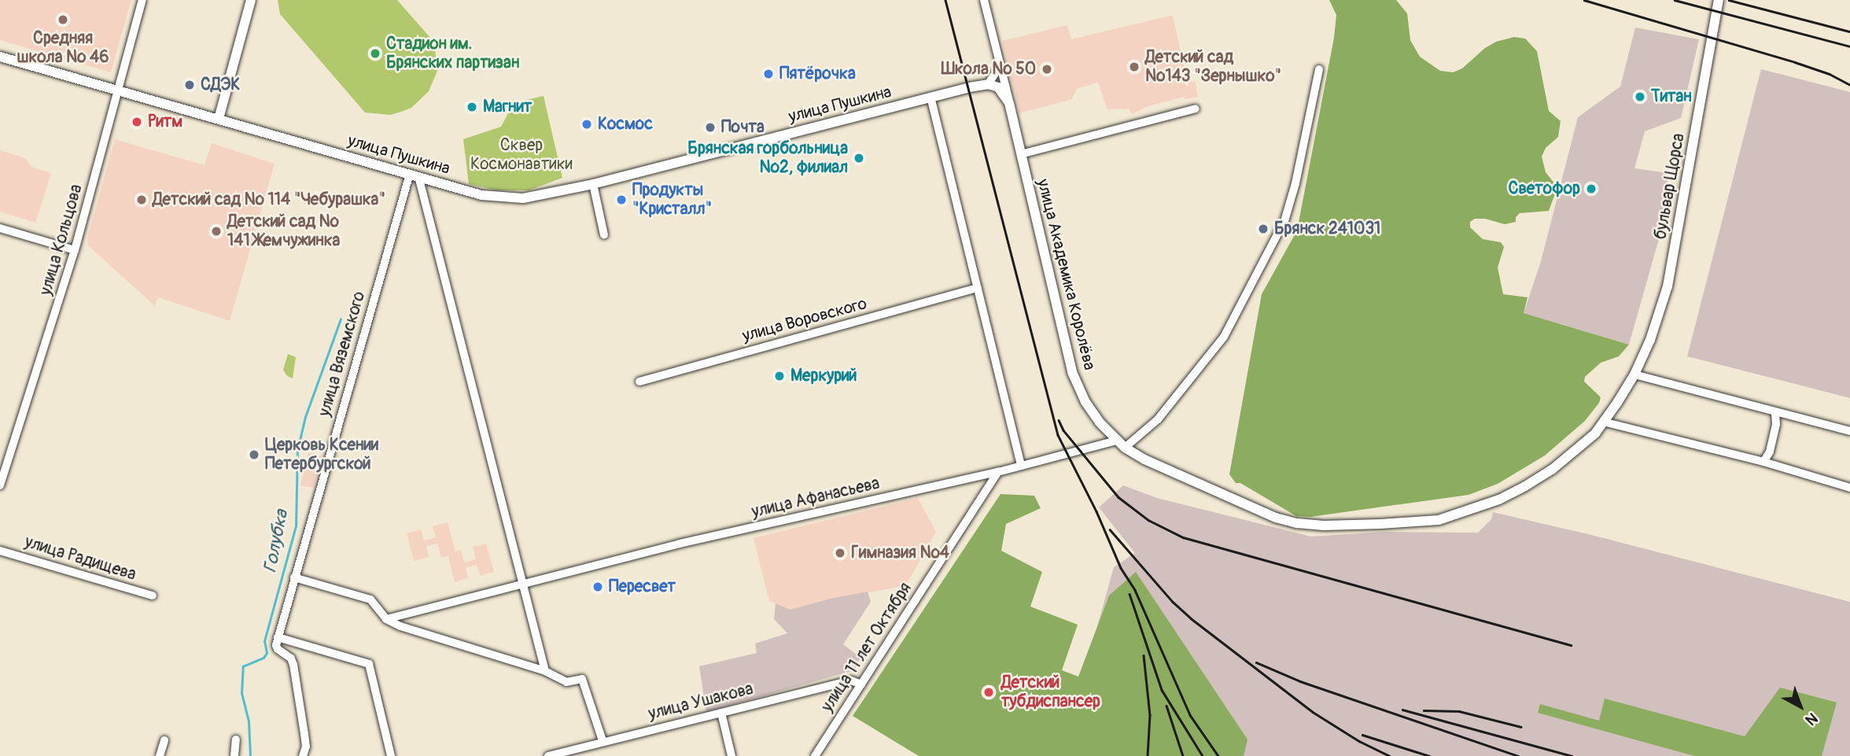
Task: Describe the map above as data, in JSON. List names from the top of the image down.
{
  "streets": {
    "main road": ["улица Пушкина", "бульвар Щорса", "улица Академика Королёва"],
    "street": [
      "улица Кольцова",
      "улица Воровского",
      "улица Вяземского",
      "улица Афанасьева",
      "улица Радищева",
      "улица 11 лет Октября",
      "улица Ушакова"
    ]
  },
  "crossings": [
    ["улица Пушкина", "улица Кольцова"],
    ["улица Пушкина", "улица Вяземского"],
    ["бульвар Щорса", "улица Академика Королёва"],
    ["улица Академика Королёва", "улица Афанасьева"],
    ["улица Афанасьева", "улица 11 лет Октября"],
    ["улица 11 лет Октября", "улица Ушакова"]
  ],
  "water": ["Голубка"],
  "parks": ["Сквер Космонавтики"],
  "places": [
    "Средняя школа № 46",
    "Стадион им. Брянских партизан",
    "Детский сад №143 \"Зернышко\"",
    "Школа № 50",
    "Пятёрочка",
    "СДЭК",
    "Титан",
    "Магнит",
    "Ритм",
    "Космос",
    "Почта",
    "Брянская горбольница №2, филиал",
    "Светофор",
    "Детский сад № 114 \"Чебурашка\"",
    "Продукты \"Кристалл\"",
    "Брянск 241031",
    "Детский сад № 141 Жемчужинка",
    "Меркурий",
    "Церковь Ксении Петербургской",
    "Гимназия №4",
    "Пересвет",
    "Детский тубдиспансер"
  ],
  "north": "bottom right"
}
